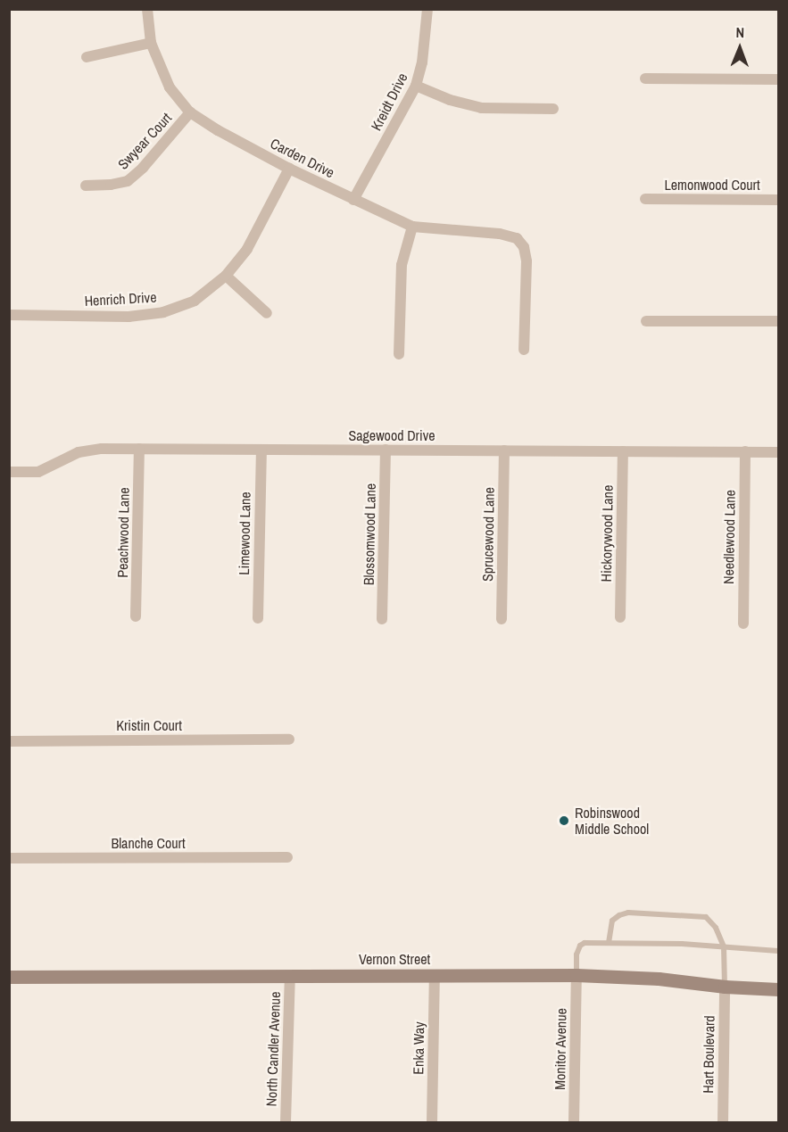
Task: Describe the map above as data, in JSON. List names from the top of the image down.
{
  "streets": {
    "street": [
      "Kreidt Drive",
      "Swyear Court",
      "Carden Drive",
      "Lemonwood Court",
      "Henrich Drive",
      "Sagewood Drive",
      "Peachwood Lane",
      "Limewood Lane",
      "Hickorywood Lane",
      "Blossomwood Lane",
      "Sprucewood Lane",
      "Needlewood Lane",
      "Kristin Court",
      "Blanche Court",
      "Vernon Street",
      "Enka Way",
      "North Candler Avenue",
      "Monitor Avenue",
      "Hart Boulevard"
    ]
  },
  "crossings": [
    ["Kreidt Drive", "Carden Drive"],
    ["Swyear Court", "Carden Drive"],
    ["Carden Drive", "Henrich Drive"],
    ["Sagewood Drive", "Peachwood Lane"],
    ["Sagewood Drive", "Limewood Lane"],
    ["Sagewood Drive", "Hickorywood Lane"],
    ["Sagewood Drive", "Blossomwood Lane"],
    ["Sagewood Drive", "Sprucewood Lane"],
    ["Sagewood Drive", "Needlewood Lane"],
    ["Vernon Street", "Enka Way"],
    ["Vernon Street", "North Candler Avenue"],
    ["Vernon Street", "Monitor Avenue"],
    ["Vernon Street", "Hart Boulevard"]
  ],
  "places": ["Robinswood Middle School"],
  "north": "top"
}
